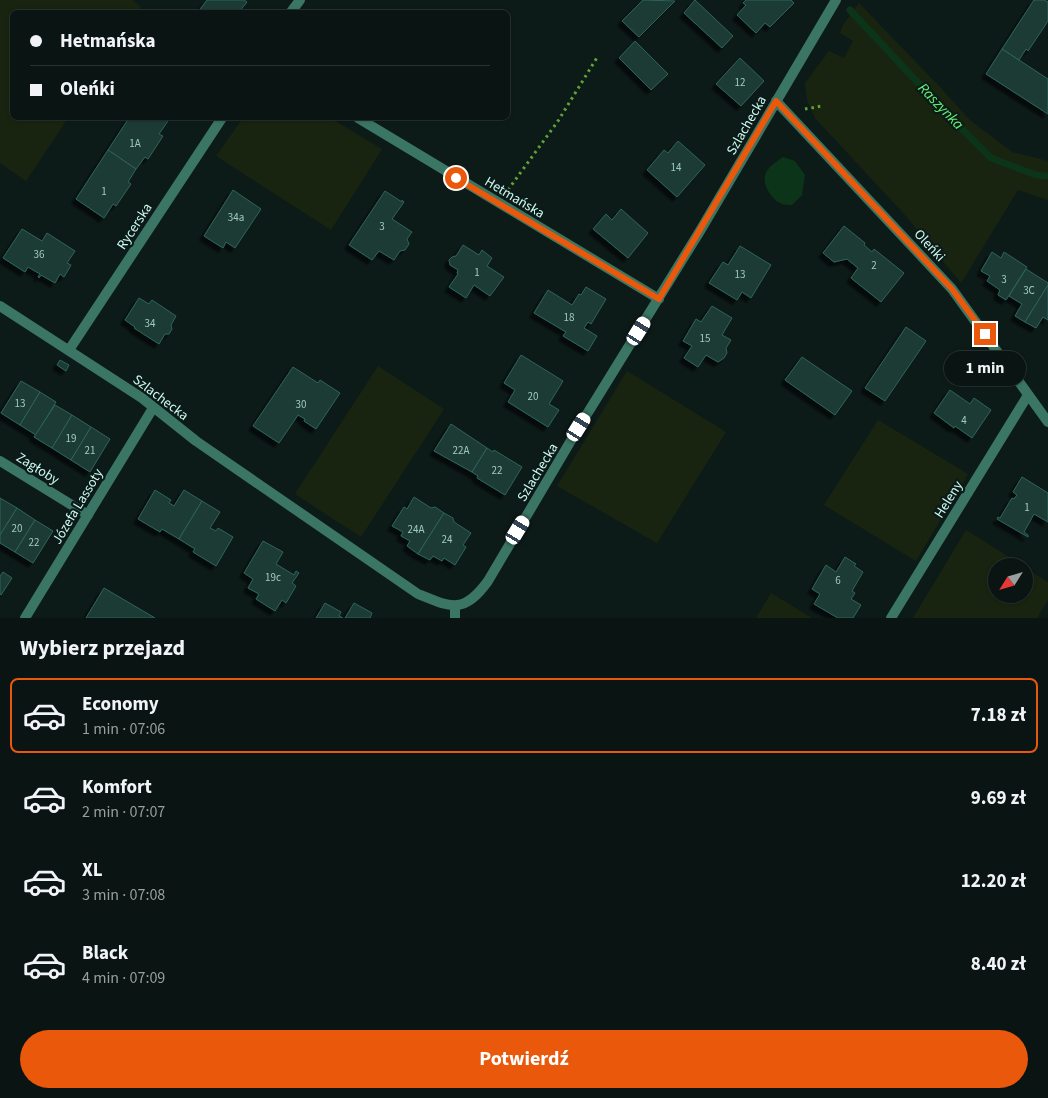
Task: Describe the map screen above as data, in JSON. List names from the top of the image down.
{
  "streets": {
    "street": [
      "Szlachecka",
      "Hetmańska",
      "Rycerska",
      "Oleńki",
      "Zagłoby",
      "Heleny",
      "Józefa Lassoty"
    ]
  },
  "crossings": [
    ["Szlachecka", "Hetmańska"],
    ["Szlachecka", "Rycerska"],
    ["Szlachecka", "Oleńki"],
    ["Szlachecka", "Józefa Lassoty"],
    ["Oleńki", "Heleny"],
    ["Zagłoby", "Józefa Lassoty"]
  ],
  "water": ["Raszynka"],
  "house_numbers": [
    "12",
    "1A",
    "14",
    "1",
    "34a",
    "3",
    "36",
    "2",
    "1",
    "13",
    "3",
    "3C",
    "18",
    "34",
    "15",
    "20",
    "13",
    "30",
    "4",
    "19",
    "21",
    "22A",
    "22",
    "1",
    "20",
    "24A",
    "24",
    "22",
    "19c",
    "6"
  ],
  "north": "bottom left",
  "page": {
    "banner": ["Hetmańska", "Oleńki"],
    "bubble": "1 min",
    "heading": "Wybierz przejazd",
    "list": [
      {
        "name": "Economy",
        "note": "1 min · 07:06",
        "value": "7.18 zł"
      },
      {
        "name": "Komfort",
        "note": "2 min · 07:07",
        "value": "9.69 zł"
      },
      {
        "name": "XL",
        "note": "3 min · 07:08",
        "value": "12.20 zł"
      },
      {
        "name": "Black",
        "note": "4 min · 07:09",
        "value": "8.40 zł"
      }
    ],
    "buttons": "Potwierdź"
  }
}
